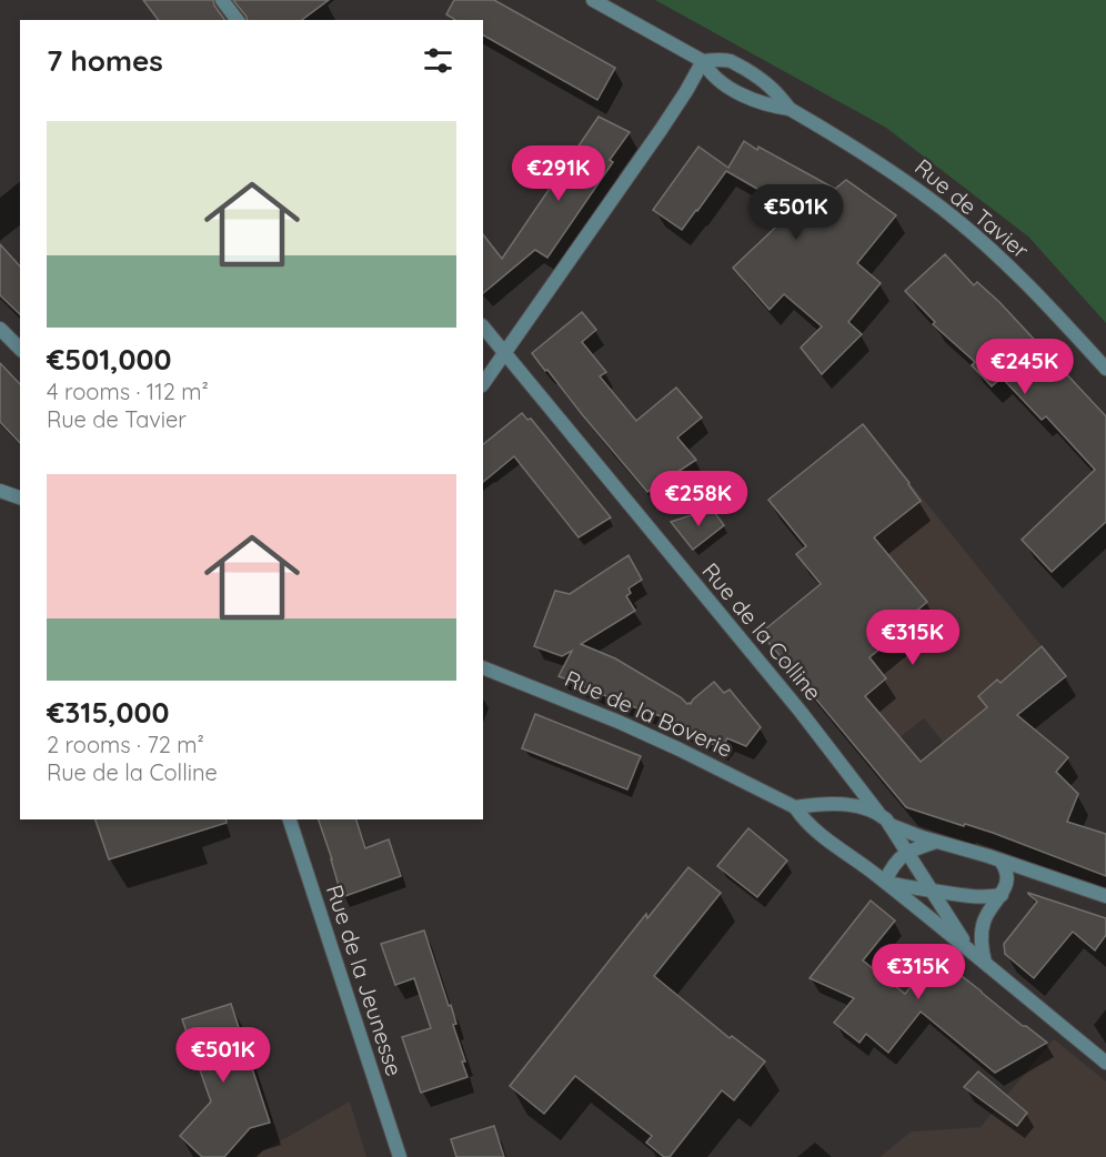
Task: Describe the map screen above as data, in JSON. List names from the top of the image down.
{
  "streets": {
    "street": [
      "Rue de Tavier",
      "Rue de la Colline",
      "Rue de la Boverie",
      "Rue de la Jeunesse"
    ]
  },
  "page": {
    "heading": "7 homes",
    "list": [
      {
        "name": "€501,000",
        "note": "4 rooms · 112 m² · Rue de Tavier"
      },
      {
        "name": "€315,000",
        "note": "2 rooms · 72 m² · Rue de la Colline"
      }
    ],
    "price": [
      "€291K",
      "€501K",
      "€245K",
      "€258K",
      "€315K",
      "€315K",
      "€501K"
    ]
  }
}
